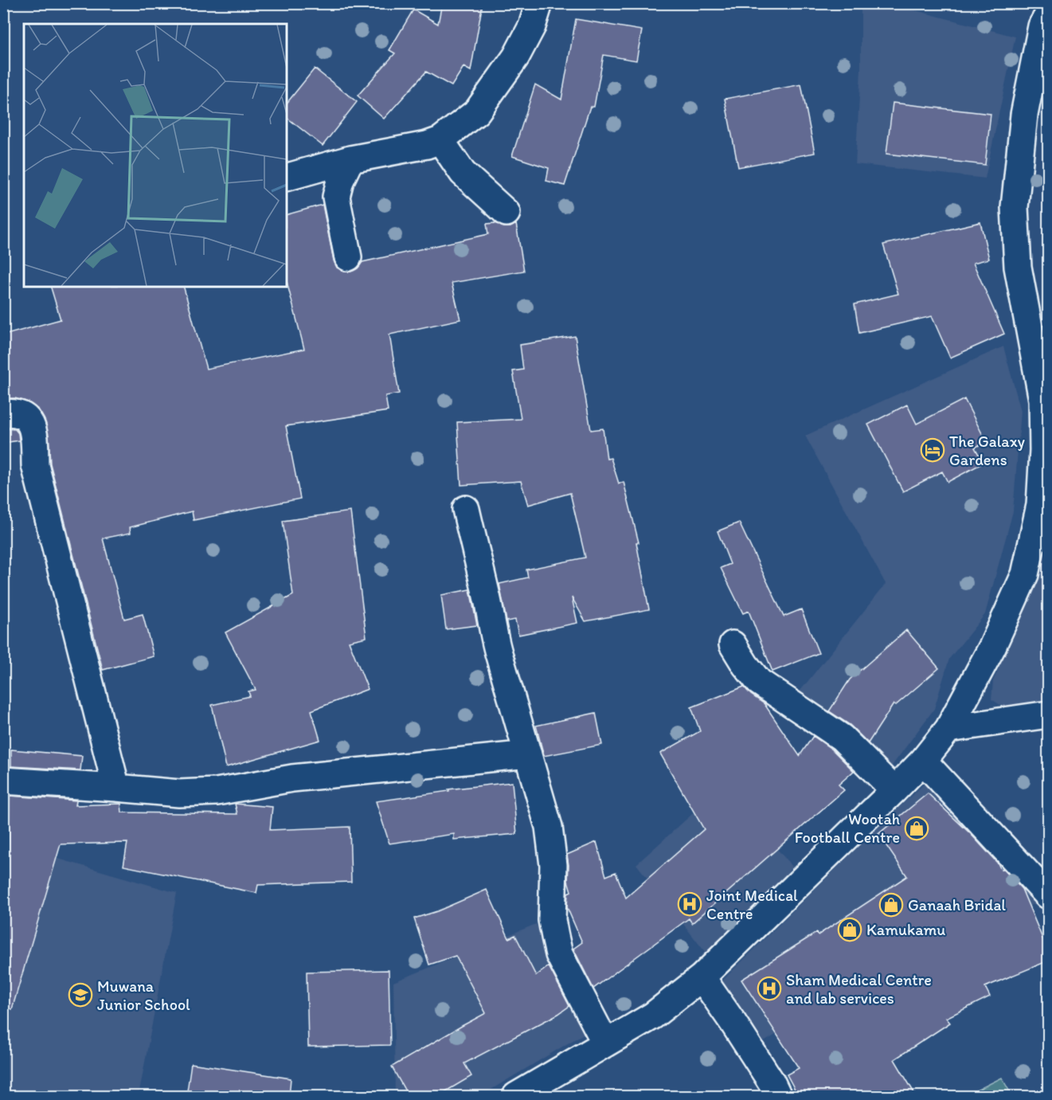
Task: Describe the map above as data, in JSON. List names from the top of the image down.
{
  "places": {
    "hotel": ["The Galaxy Gardens"],
    "shop": ["Wootah Football Centre", "Ganaah Bridal", "Kamukamu"],
    "hospital": ["Joint Medical Centre", "Sham Medical Centre and lab services"],
    "school or university": ["Muwana Junior School"]
  }
}
